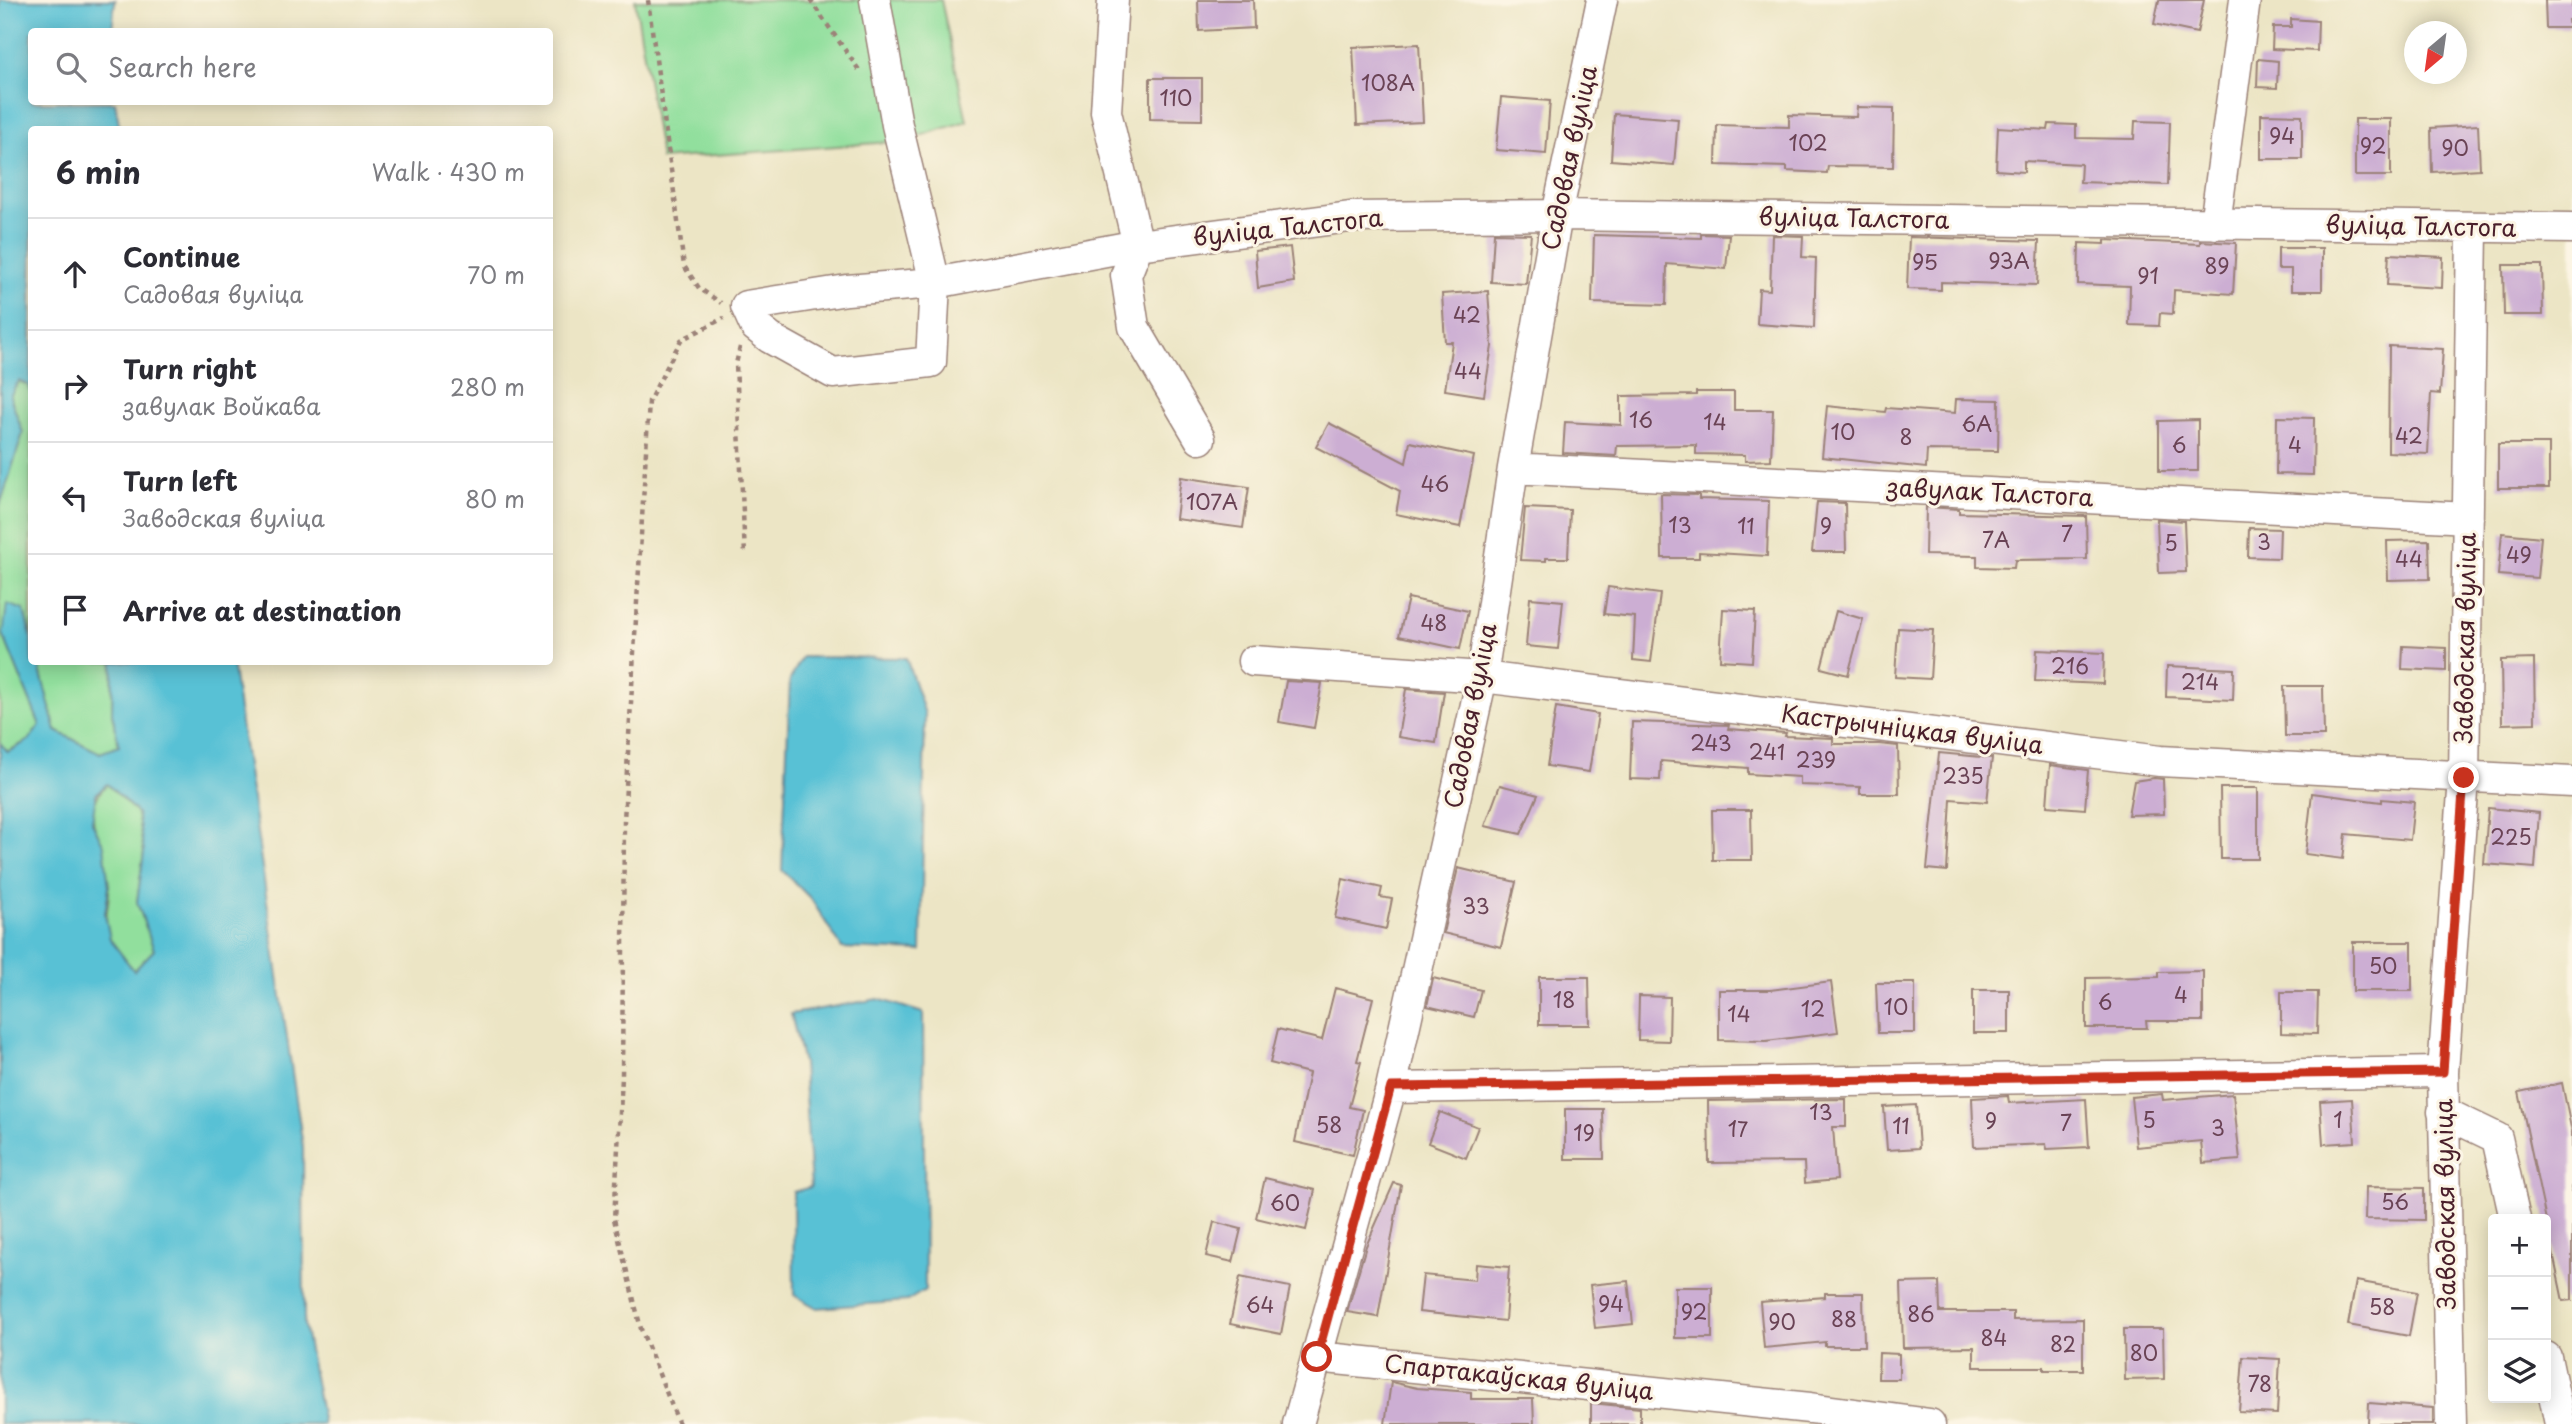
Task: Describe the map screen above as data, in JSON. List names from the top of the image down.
{
  "streets": {
    "street": [
      "Садовая вуліца",
      "вуліца Талстога",
      "завулак Талстога",
      "Заводская вуліца",
      "Кастрычніцкая вуліца",
      "Спартакаўская вуліца"
    ]
  },
  "crossings": [
    ["Садовая вуліца", "вуліца Талстога"],
    ["Садовая вуліца", "завулак Талстога"],
    ["Садовая вуліца", "Кастрычніцкая вуліца"],
    ["Садовая вуліца", "Спартакаўская вуліца"],
    ["вуліца Талстога", "Заводская вуліца"],
    ["завулак Талстога", "Заводская вуліца"],
    ["Заводская вуліца", "Кастрычніцкая вуліца"]
  ],
  "house_numbers": [
    "108А",
    "110",
    "94",
    "102",
    "92",
    "90",
    "93А",
    "95",
    "89",
    "91",
    "42",
    "44",
    "16",
    "14",
    "6А",
    "10",
    "42",
    "8",
    "6",
    "4",
    "46",
    "107А",
    "13",
    "11",
    "9",
    "7",
    "7А",
    "3",
    "5",
    "49",
    "44",
    "48",
    "216",
    "214",
    "243",
    "241",
    "239",
    "235",
    "225",
    "33",
    "50",
    "4",
    "18",
    "6",
    "10",
    "12",
    "14",
    "13",
    "5",
    "1",
    "9",
    "7",
    "58",
    "11",
    "3",
    "17",
    "19",
    "56",
    "60",
    "94",
    "64",
    "58",
    "92",
    "86",
    "88",
    "90",
    "84",
    "82",
    "80",
    "78"
  ],
  "north": "bottom left",
  "page": {
    "search": "Search here",
    "heading": ["6 min", "Walk · 430 m"],
    "list": [
      ["Continue", "Садовая вуліца", "70 m"],
      ["Turn right", "завулак Войкава", "280 m"],
      ["Turn left", "Заводская вуліца", "80 m"],
      "Arrive at destination"
    ],
    "map_buttons": ["+", "−"]
  }
}
